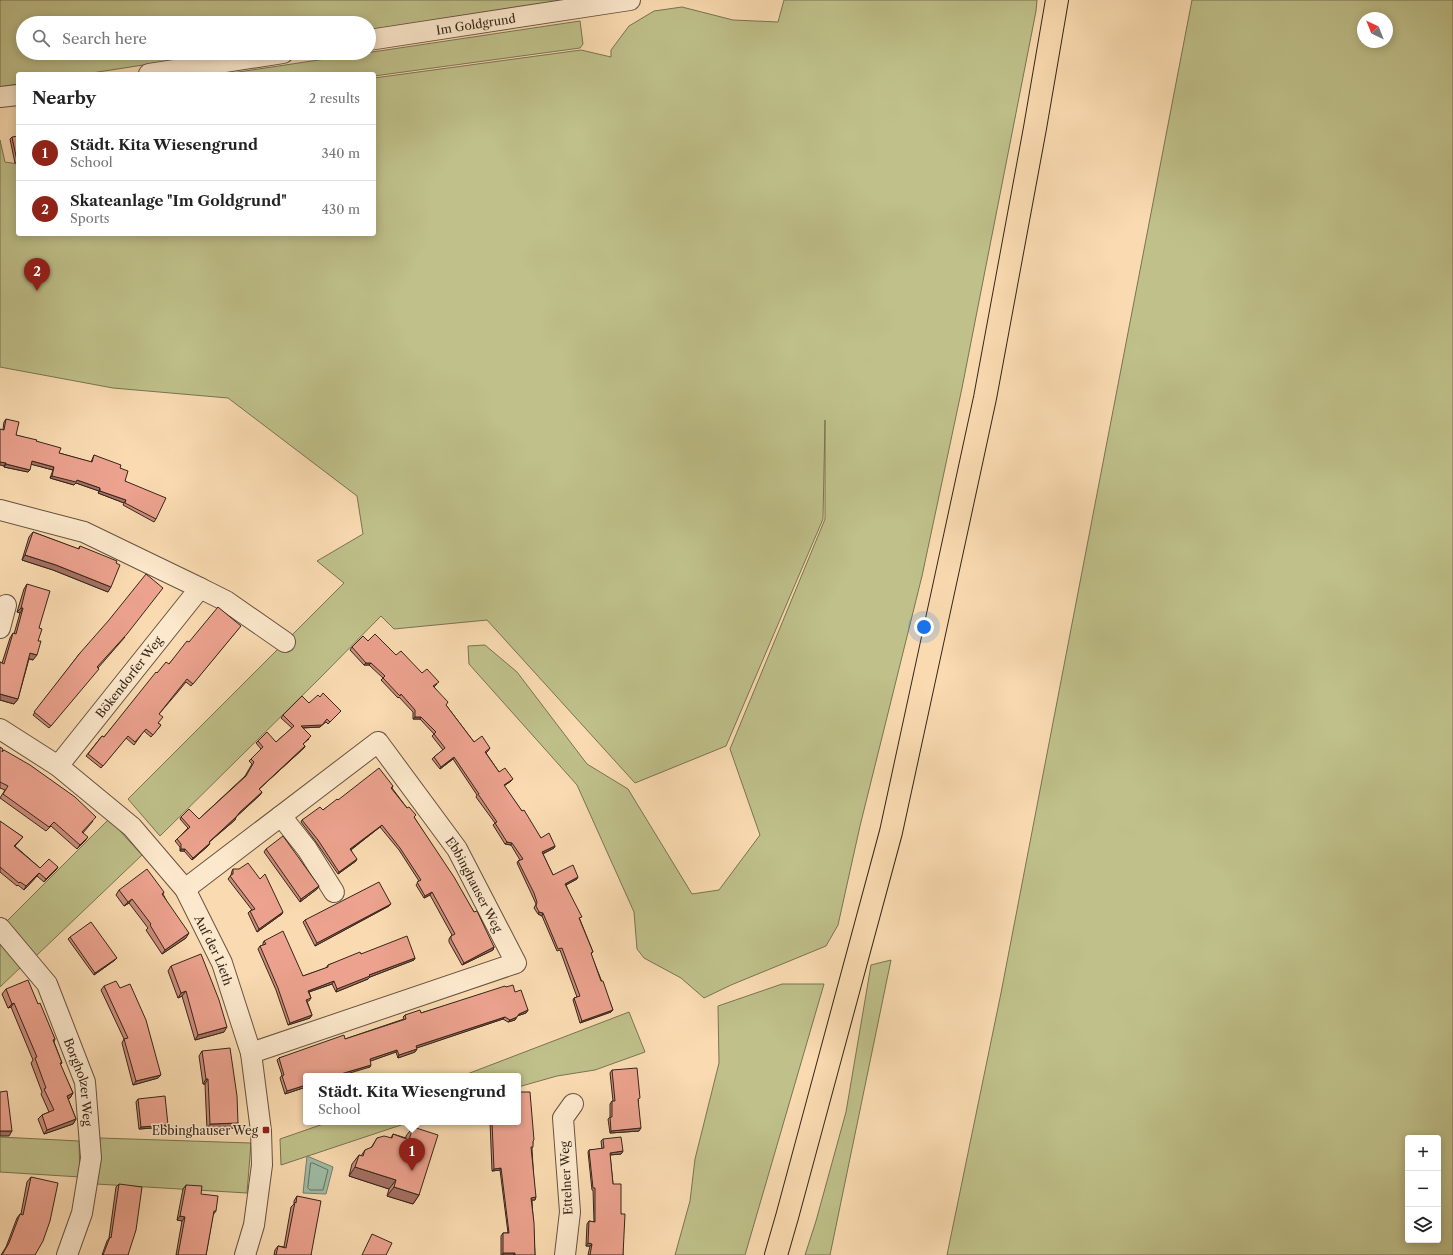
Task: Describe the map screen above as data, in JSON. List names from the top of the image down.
{
  "streets": {
    "street": [
      "Im Goldgrund",
      "Bökendorfer Weg",
      "Ebbinghauser Weg",
      "Auf der Lieth",
      "Borgholzer Weg",
      "Ettelner Weg"
    ]
  },
  "crossings": [
    ["Bökendorfer Weg", "Auf der Lieth"],
    ["Ebbinghauser Weg", "Auf der Lieth"]
  ],
  "places": {
    "transit": ["Ebbinghauser Weg"]
  },
  "north": "top left",
  "page": {
    "search": "Search here",
    "heading": ["Nearby", "2 results"],
    "list": [
      {
        "mark": "1",
        "name": "Städt. Kita Wiesengrund",
        "note": "School",
        "value": "340 m"
      },
      {
        "mark": "2",
        "name": "Skateanlage \"Im Goldgrund\"",
        "note": "Sports",
        "value": "430 m"
      }
    ],
    "pins": ["2", "1"],
    "popup": ["Städt. Kita Wiesengrund", "School"],
    "map_buttons": ["+", "−"]
  }
}
